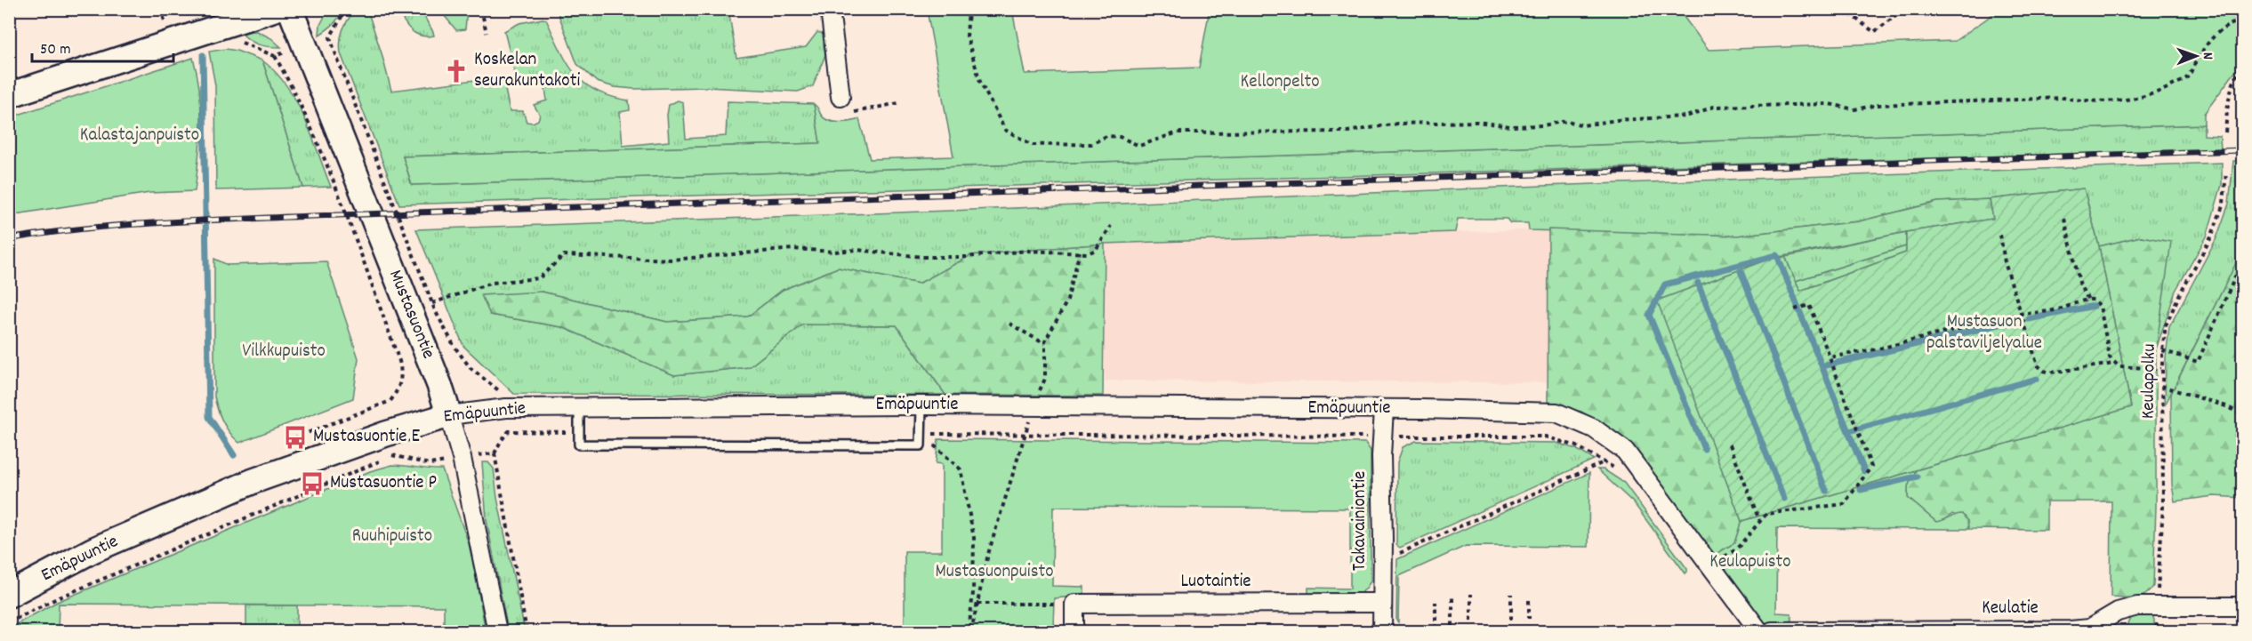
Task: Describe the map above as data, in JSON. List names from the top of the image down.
{
  "streets": {
    "street": [
      "Mustasuontie",
      "Emäpuuntie",
      "Takavainiontie",
      "Luotaintie",
      "Keulatie"
    ],
    "path": ["Keulapolku"]
  },
  "crossings": [
    ["Mustasuontie", "Emäpuuntie"],
    ["Keulapolku", "Keulatie"],
    ["Emäpuuntie", "Takavainiontie"],
    ["Takavainiontie", "Luotaintie"]
  ],
  "parks": [
    "Kellonpelto",
    "Kalastajanpuisto",
    "Mustasuon palstaviljelyalue",
    "Vilkkupuisto",
    "Ruuhipuisto",
    "Keulapuisto",
    "Mustasuonpuisto"
  ],
  "places": {
    "church": ["Koskelan seurakuntakoti"],
    "bus stop": ["Mustasuontie E", "Mustasuontie P"]
  },
  "scale_bar": "50 m",
  "north": "right"
}
